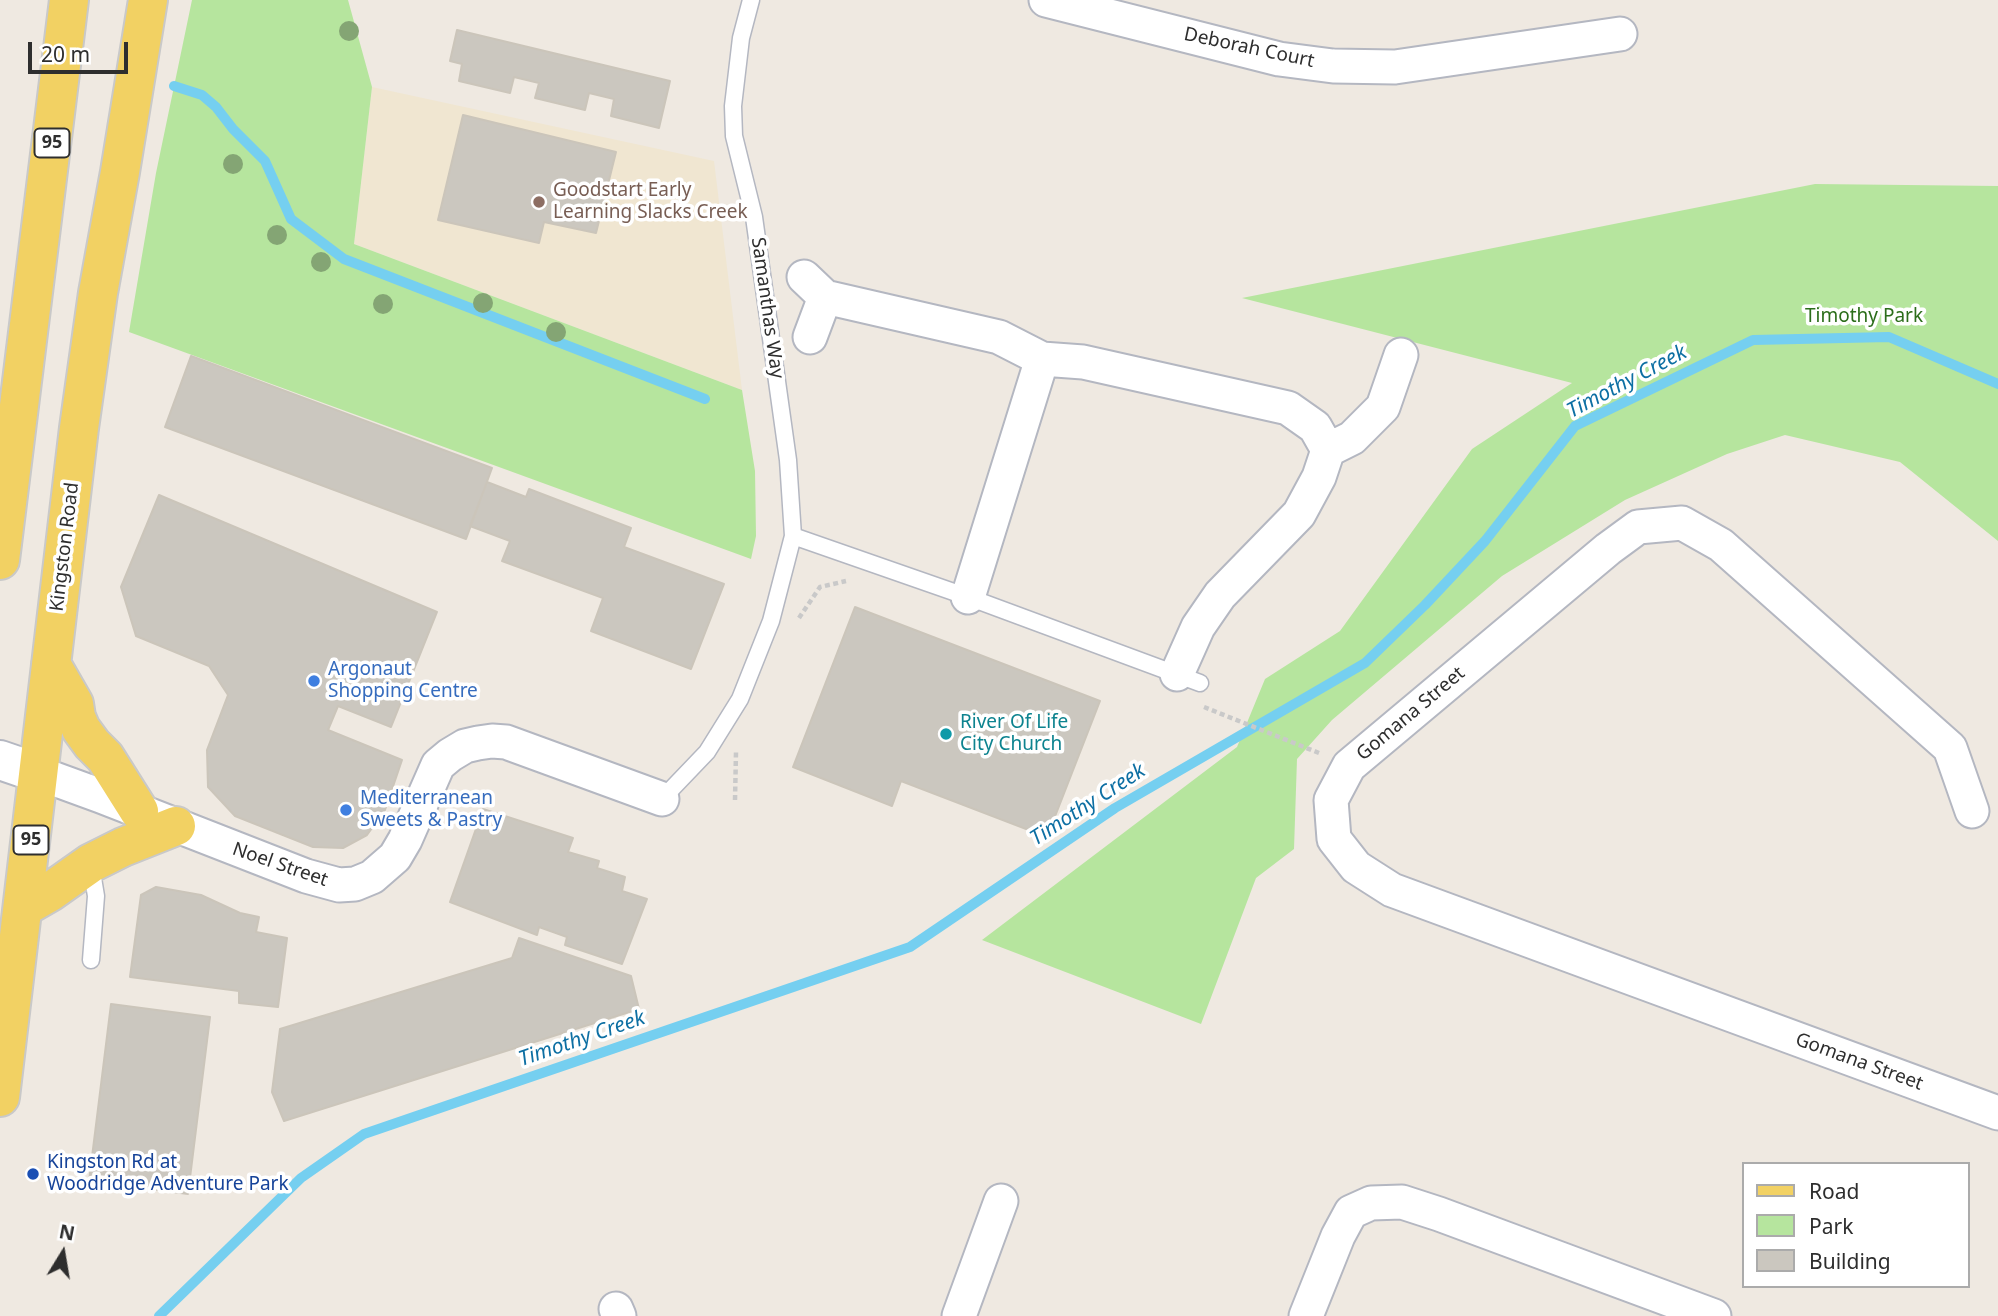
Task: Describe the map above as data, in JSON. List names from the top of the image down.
{
  "streets": {
    "main road": ["95", "Kingston Road"],
    "street": ["Deborah Court", "Gomana Street", "Noel Street"],
    "lane": ["Samanthas Way"]
  },
  "crossings": [
    ["Samanthas Way", "Noel Street"],
    ["Kingston Road", "Noel Street"]
  ],
  "water": ["Timothy Creek"],
  "parks": ["Timothy Park"],
  "places": [
    "Goodstart Early Learning Slacks Creek",
    "Argonaut Shopping Centre",
    "River Of Life City Church",
    "Mediterranean Sweets & Pastry",
    "Kingston Rd at Woodridge Adventure Park"
  ],
  "legend": ["Road", "Park", "Building"],
  "scale_bar": "20 m",
  "north": "top"
}
